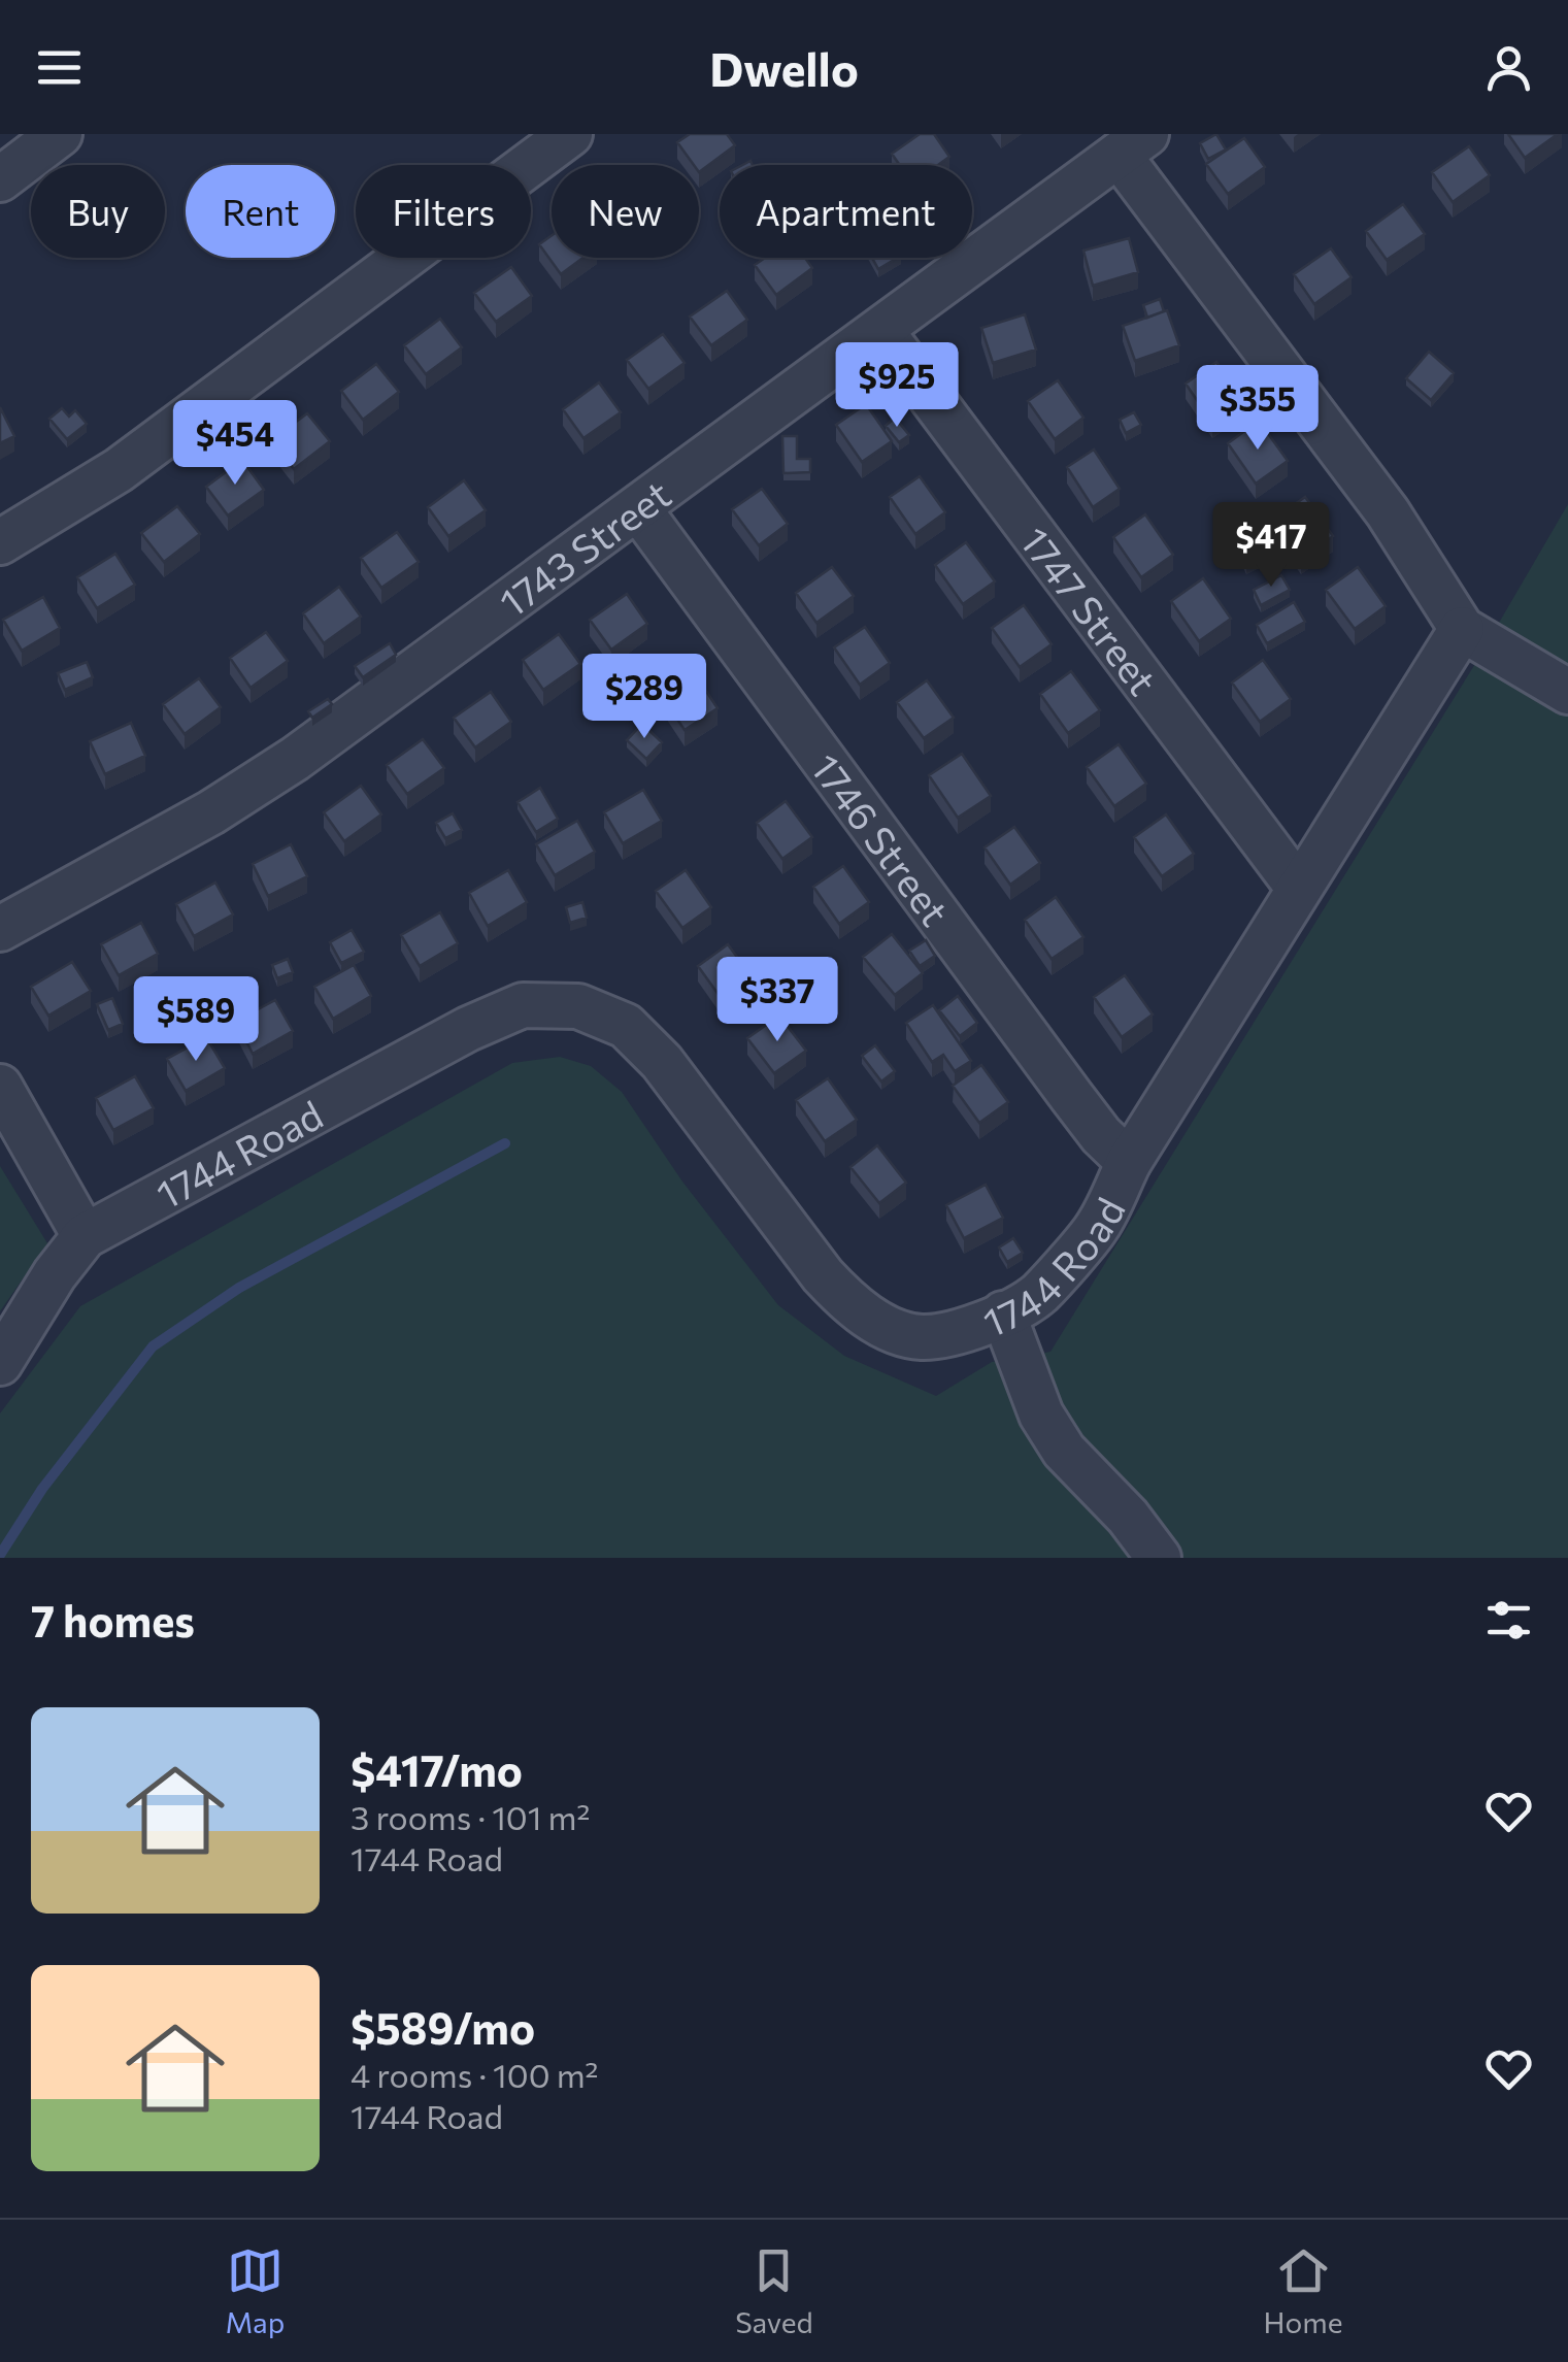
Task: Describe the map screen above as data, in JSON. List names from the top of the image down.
{
  "streets": {
    "street": [
      "1743 Street",
      "1747 Street",
      "1746 Street",
      "1744 Road"
    ]
  },
  "crossings": [
    ["1743 Street", "1747 Street"],
    ["1743 Street", "1746 Street"],
    ["1747 Street", "1744 Road"],
    ["1746 Street", "1744 Road"]
  ],
  "page": {
    "header": "Dwello",
    "chip": [
      "Buy",
      "Rent",
      "Filters",
      "New",
      "Apartment"
    ],
    "price": [
      "$925",
      "$355",
      "$454",
      "$417",
      "$289",
      "$337",
      "$589"
    ],
    "heading": "7 homes",
    "list": [
      {
        "name": "$417/mo",
        "note": "3 rooms · 101 m² · 1744 Road"
      },
      {
        "name": "$589/mo",
        "note": "4 rooms · 100 m² · 1744 Road"
      }
    ],
    "tabs": ["Map", "Saved", "Home"]
  }
}
